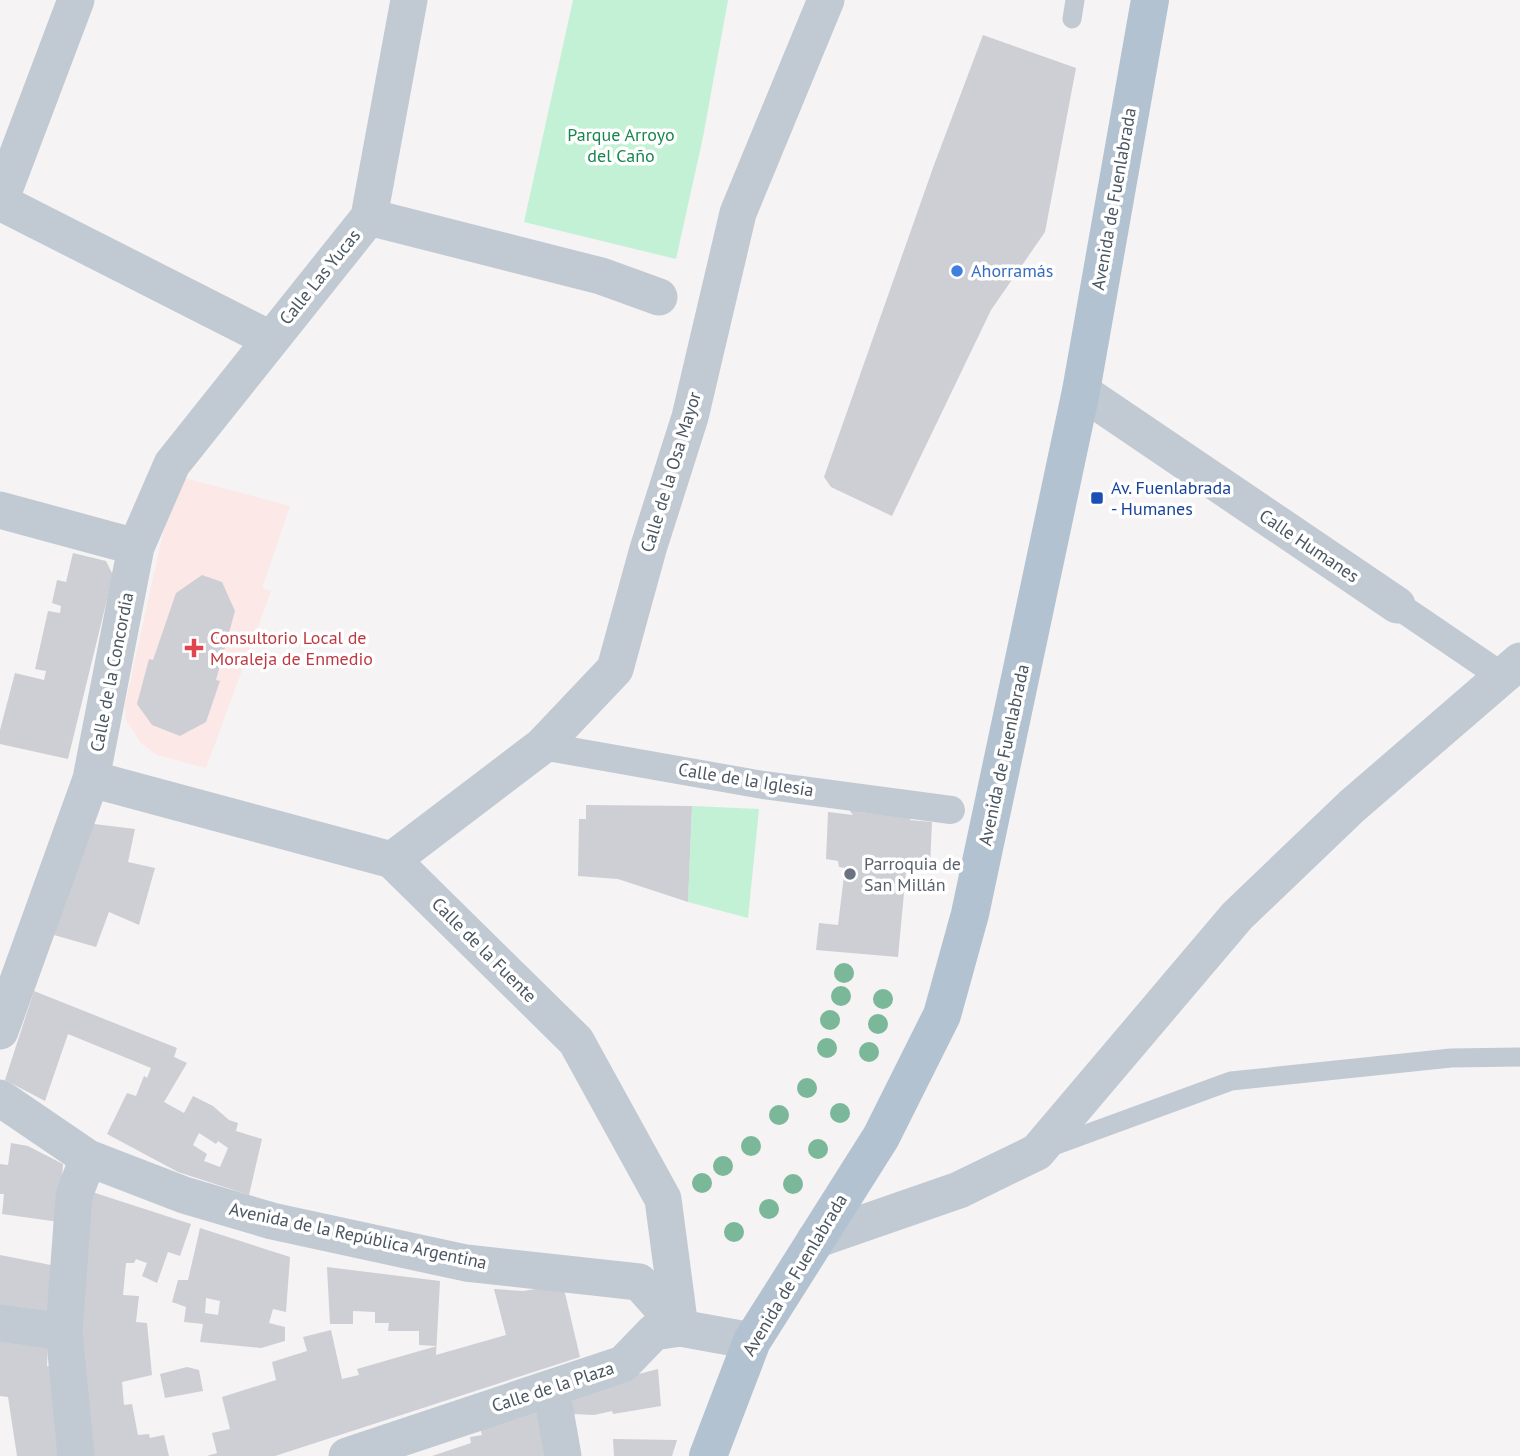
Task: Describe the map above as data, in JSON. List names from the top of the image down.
{
  "streets": {
    "main road": ["Avenida de Fuenlabrada"],
    "street": [
      "Calle Las Yucas",
      "Calle de la Osa Mayor",
      "Calle Humanes",
      "Calle de la Concordia",
      "Calle de la Iglesia",
      "Calle de la Fuente",
      "Avenida de la República Argentina",
      "Calle de la Plaza"
    ]
  },
  "crossings": [
    ["Avenida de Fuenlabrada", "Calle Humanes"],
    ["Avenida de Fuenlabrada", "Calle de la Plaza"],
    ["Calle Las Yucas", "Calle de la Concordia"],
    ["Calle de la Osa Mayor", "Calle de la Iglesia"],
    ["Calle de la Osa Mayor", "Calle de la Fuente"],
    ["Calle de la Concordia", "Calle de la Fuente"],
    ["Calle de la Fuente", "Avenida de la República Argentina"],
    ["Calle de la Fuente", "Calle de la Plaza"],
    ["Avenida de la República Argentina", "Calle de la Plaza"]
  ],
  "parks": ["Parque Arroyo del Caño"],
  "places": {
    "other": ["Ahorramás", "Parroquia de San Millán"],
    "transit": ["Av. Fuenlabrada - Humanes"],
    "health": ["Consultorio Local de Moraleja de Enmedio"]
  }
}
